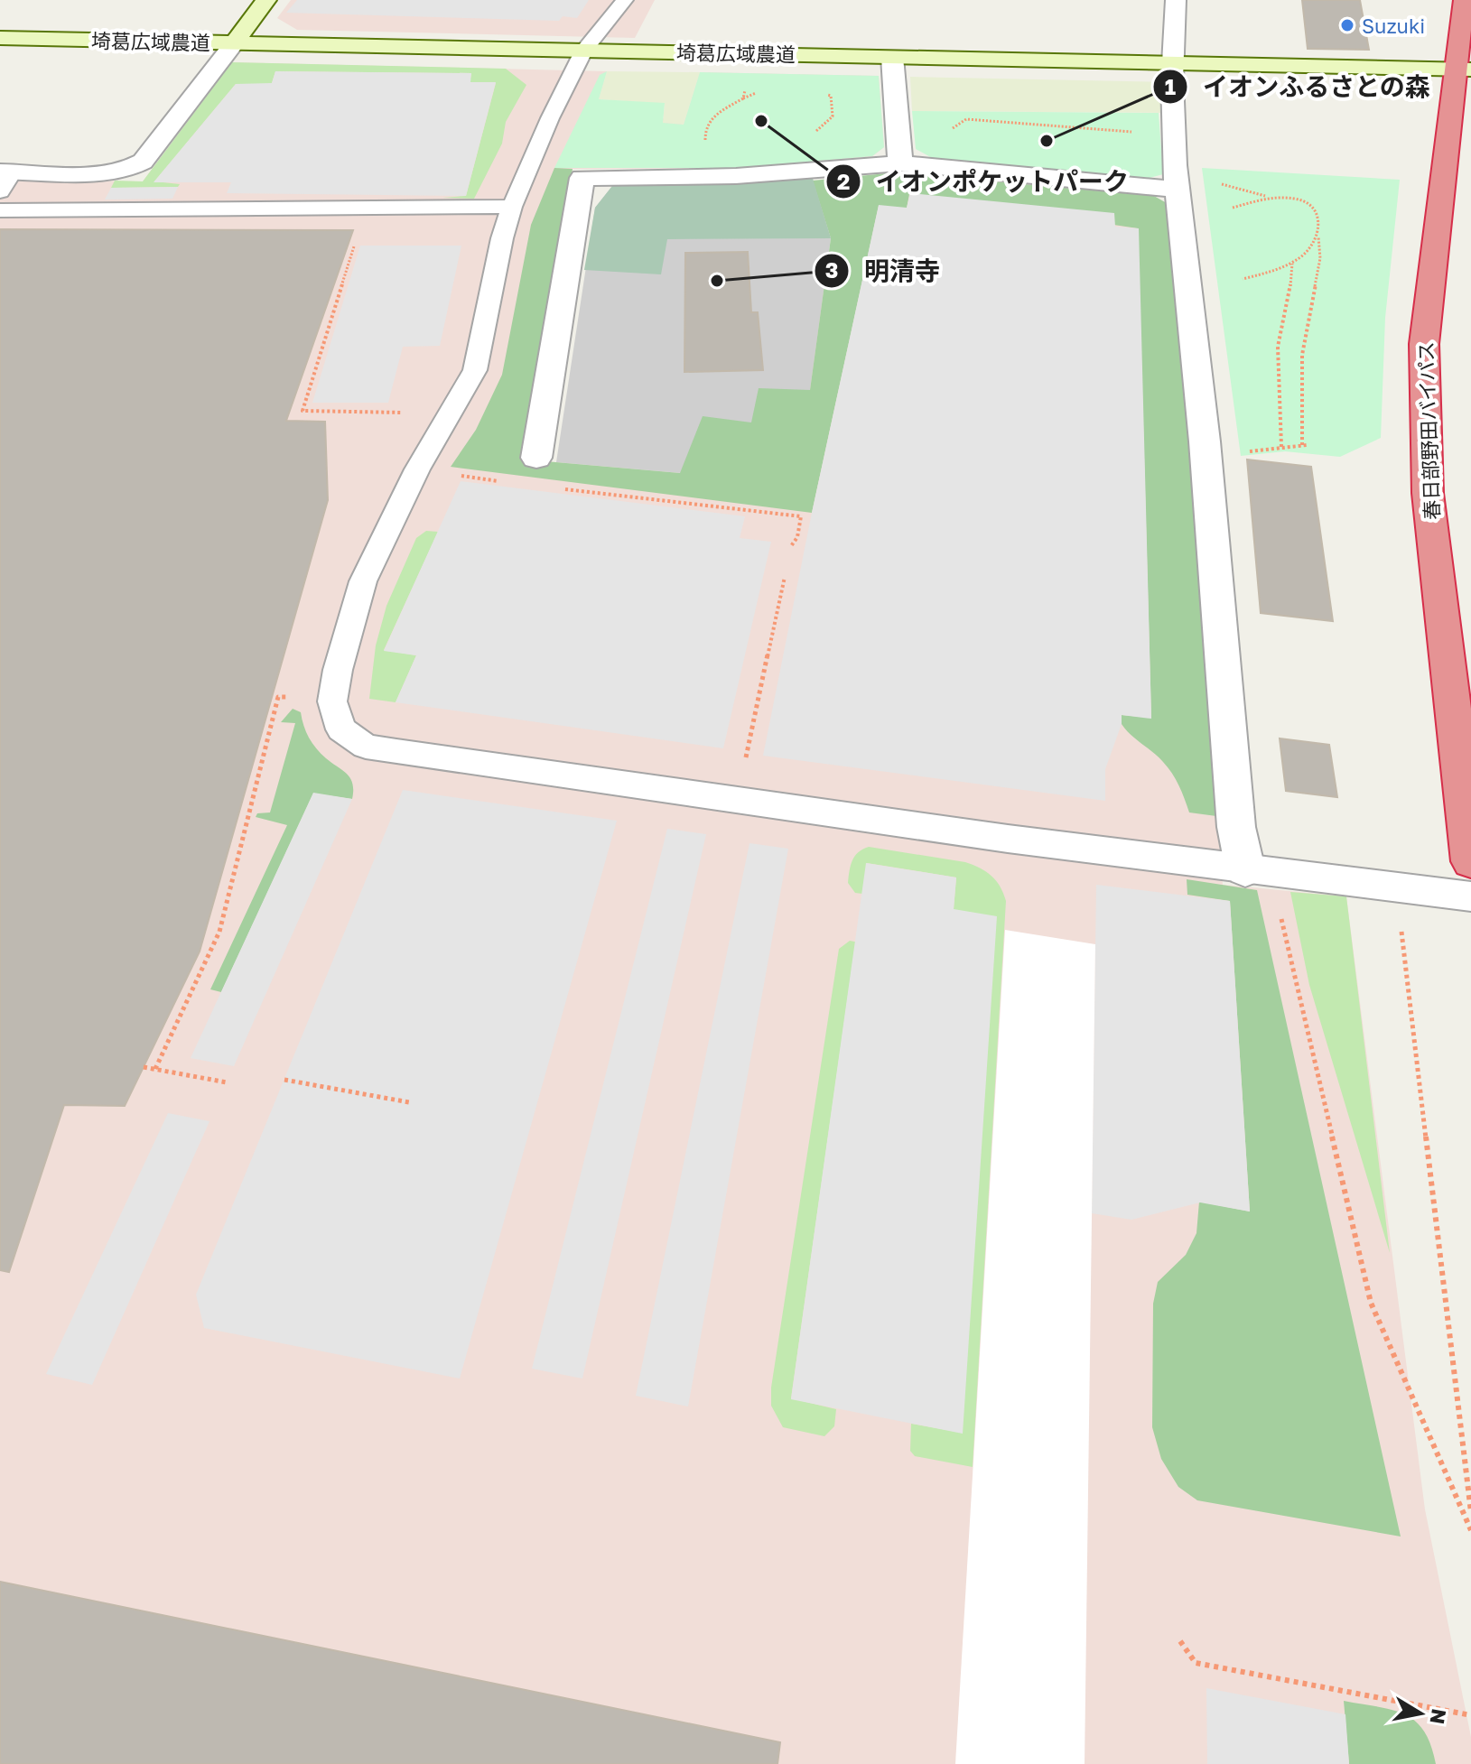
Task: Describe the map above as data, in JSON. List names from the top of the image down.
{
  "streets": {
    "highway": ["春日部野田バイパス"],
    "street": ["埼葛広域農道"]
  },
  "crossings": [
    ["埼葛広域農道", "春日部野田バイパス"]
  ],
  "places": [
    "Suzuki",
    "イオンポケットパーク",
    "イオンふるさとの森",
    "明清寺"
  ],
  "north": "right"
}
